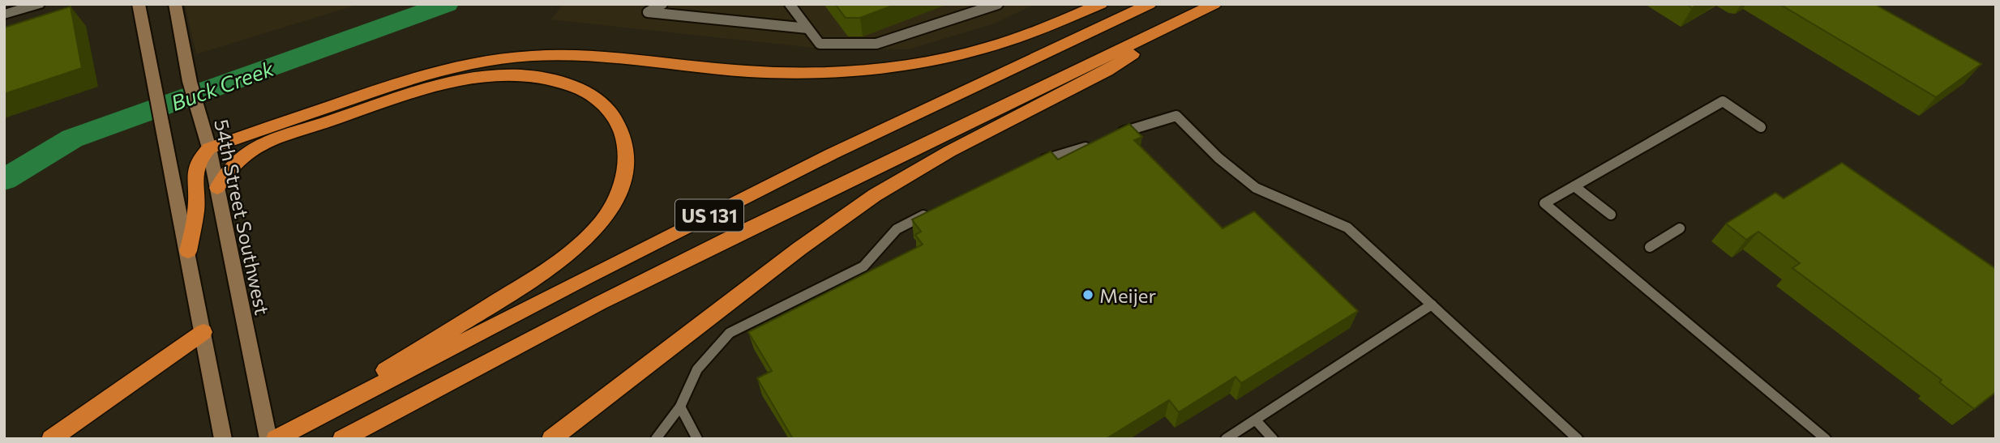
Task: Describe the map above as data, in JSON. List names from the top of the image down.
{
  "streets": {
    "highway": ["US 131"],
    "main road": ["54th Street Southwest"]
  },
  "crossings": [
    ["US 131", "54th Street Southwest"]
  ],
  "water": ["Buck Creek"],
  "places": ["Meijer"]
}
